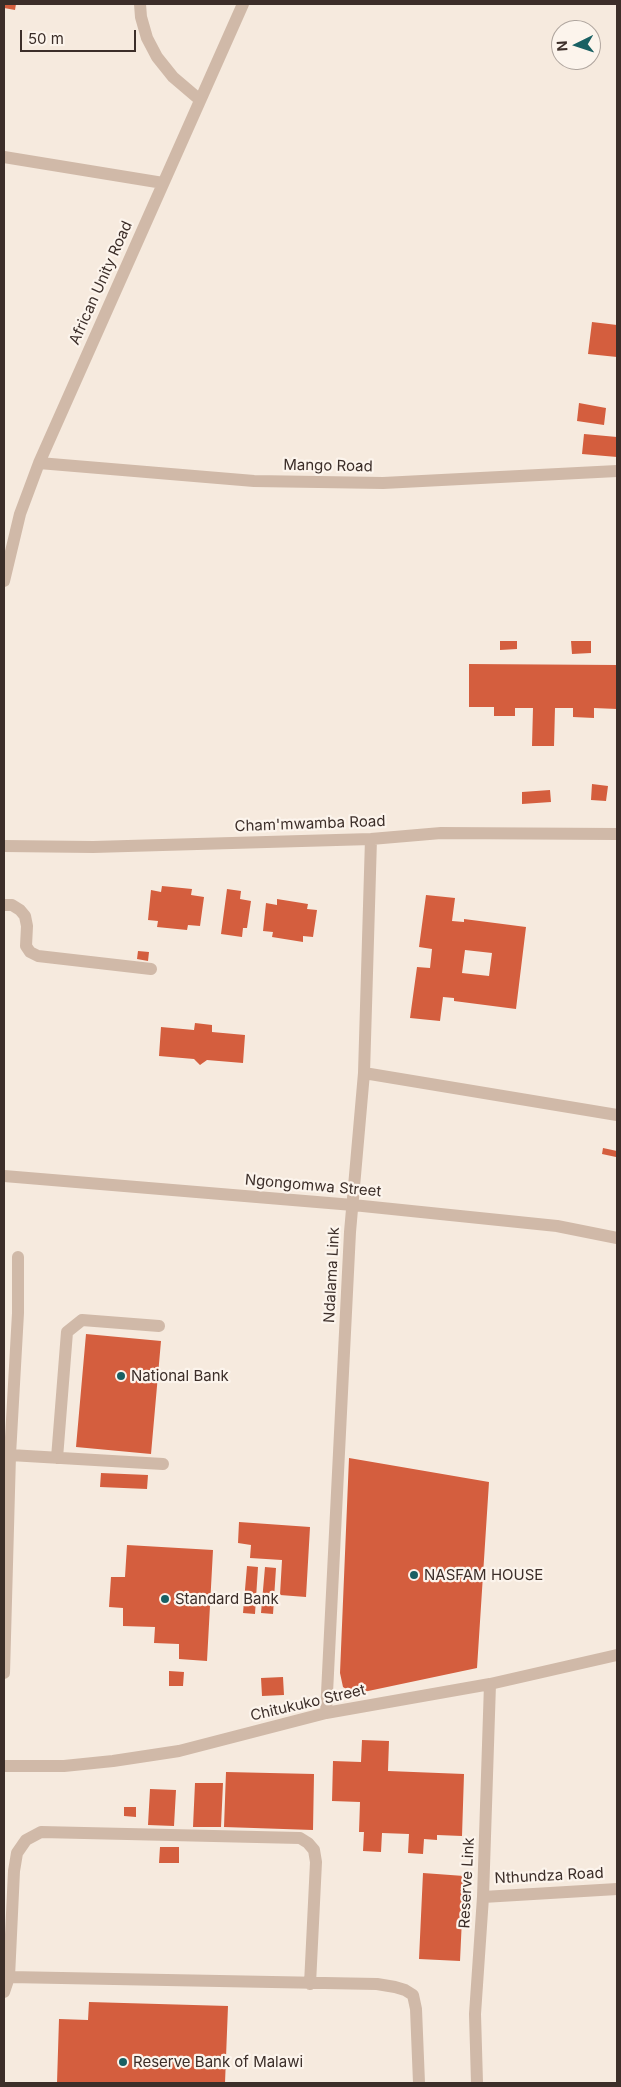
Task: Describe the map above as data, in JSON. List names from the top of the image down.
{
  "streets": {
    "street": [
      "African Unity Road",
      "Mango Road",
      "Cham'mwamba Road",
      "Ngongomwa Street",
      "Ndalama Link",
      "Chitukuko Street",
      "Nthundza Road",
      "Reserve Link"
    ]
  },
  "crossings": [
    ["African Unity Road", "Mango Road"],
    ["Cham'mwamba Road", "Ndalama Link"],
    ["Ngongomwa Street", "Ndalama Link"],
    ["Ndalama Link", "Chitukuko Street"],
    ["Chitukuko Street", "Reserve Link"],
    ["Nthundza Road", "Reserve Link"]
  ],
  "places": [
    "National Bank",
    "NASFAM HOUSE",
    "Standard Bank",
    "Reserve Bank of Malawi"
  ],
  "scale_bar": "50 m",
  "north": "left"
}
